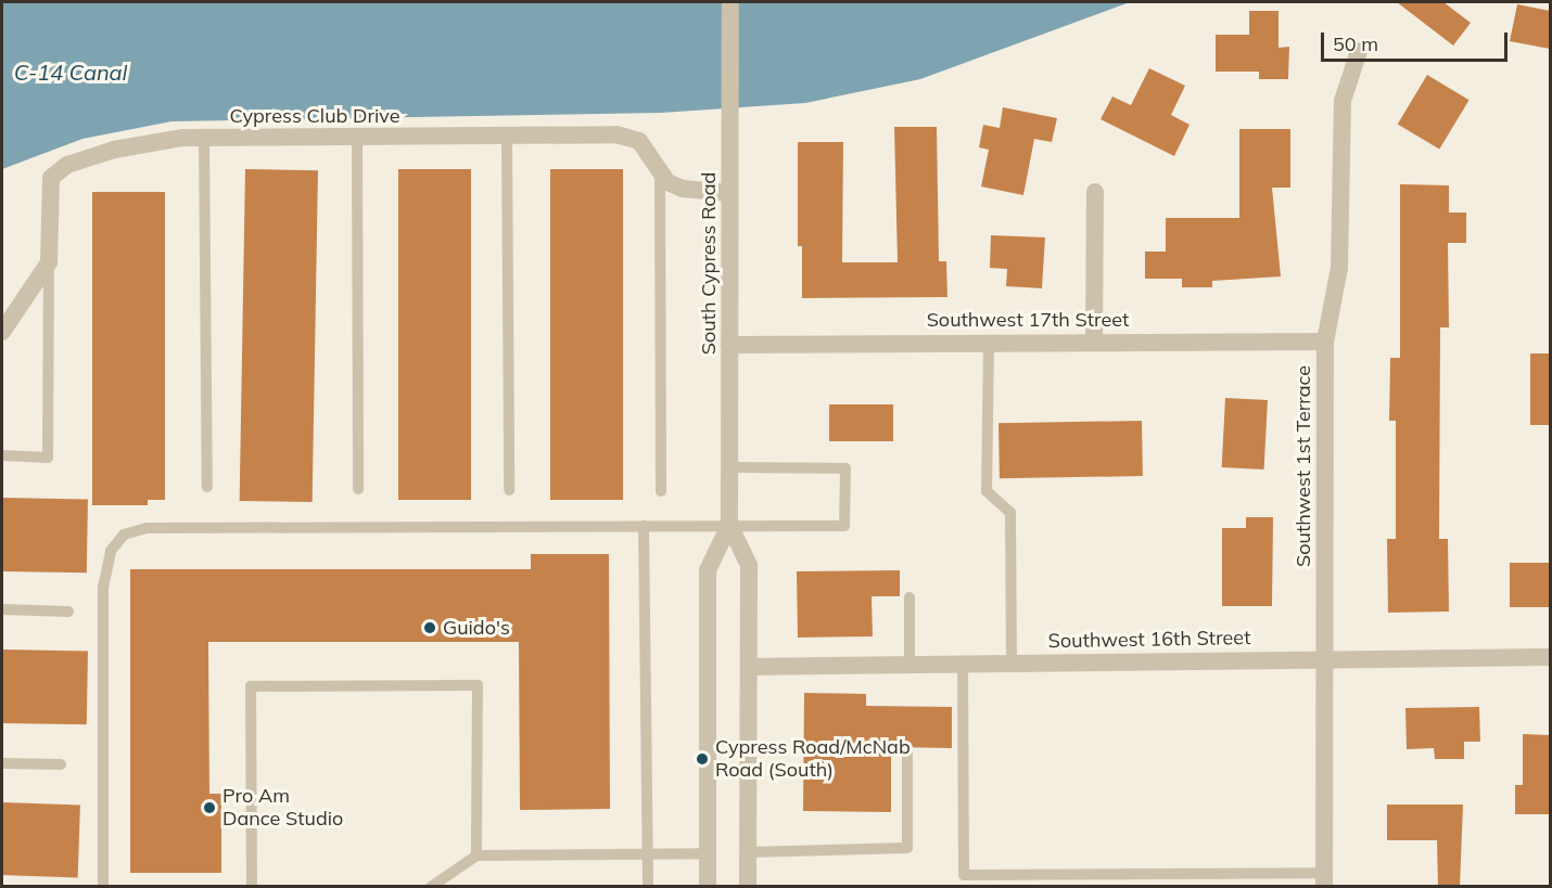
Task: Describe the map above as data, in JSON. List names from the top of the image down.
{
  "streets": {
    "street": [
      "Cypress Club Drive",
      "South Cypress Road",
      "Southwest 17th Street",
      "Southwest 1st Terrace",
      "Southwest 16th Street"
    ]
  },
  "crossings": [
    ["Cypress Club Drive", "South Cypress Road"],
    ["South Cypress Road", "Southwest 17th Street"],
    ["South Cypress Road", "Southwest 16th Street"],
    ["Southwest 17th Street", "Southwest 1st Terrace"],
    ["Southwest 1st Terrace", "Southwest 16th Street"]
  ],
  "water": ["C-14 Canal"],
  "places": ["Guido's", "Cypress Road/McNab Road (South)", "Pro Am Dance Studio"],
  "scale_bar": "50 m"
}
